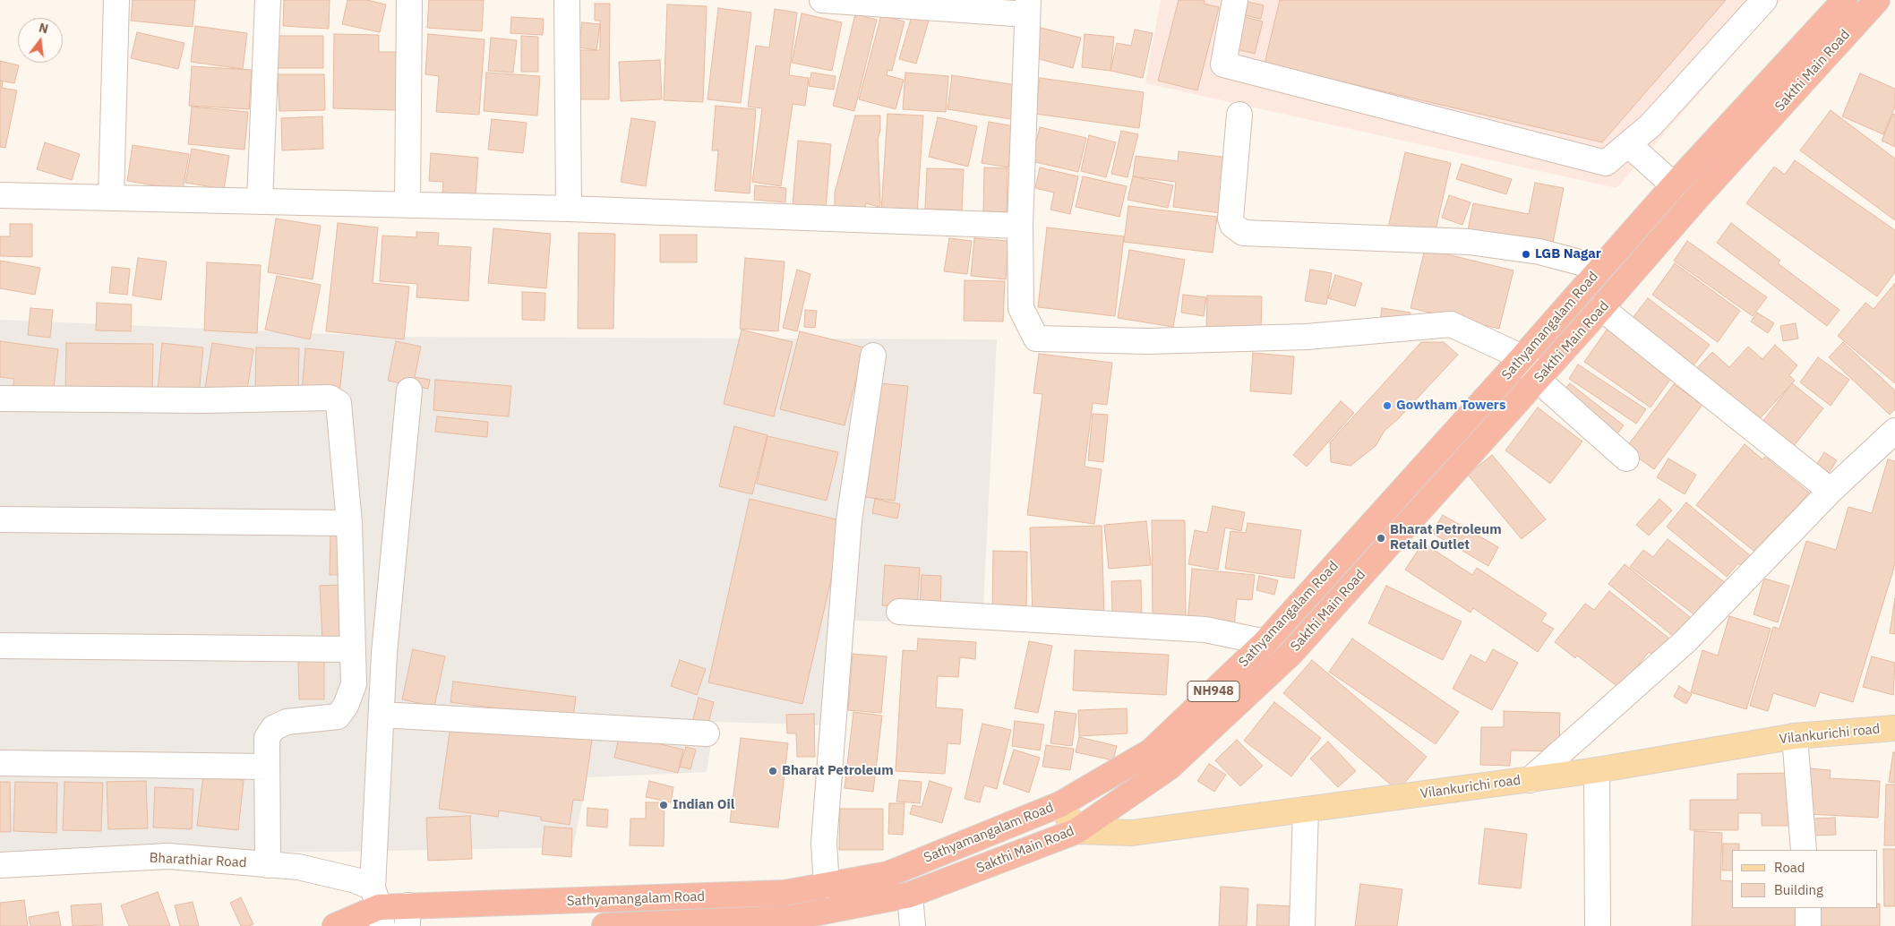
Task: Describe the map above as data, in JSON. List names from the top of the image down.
{
  "streets": {
    "highway": ["Sakthi Main Road", "Sathyamangalam Road", "NH948"],
    "main road": ["Vilankurichi road"],
    "street": ["Bharathiar Road"]
  },
  "crossings": [
    ["Sakthi Main Road", "Vilankurichi road"],
    ["Sathyamangalam Road", "Bharathiar Road"]
  ],
  "places": [
    "LGB Nagar",
    "Gowtham Towers",
    "Bharat Petroleum Retail Outlet",
    "Bharat Petroleum",
    "Indian Oil"
  ],
  "legend": ["Road", "Building"],
  "north": "top"
}
